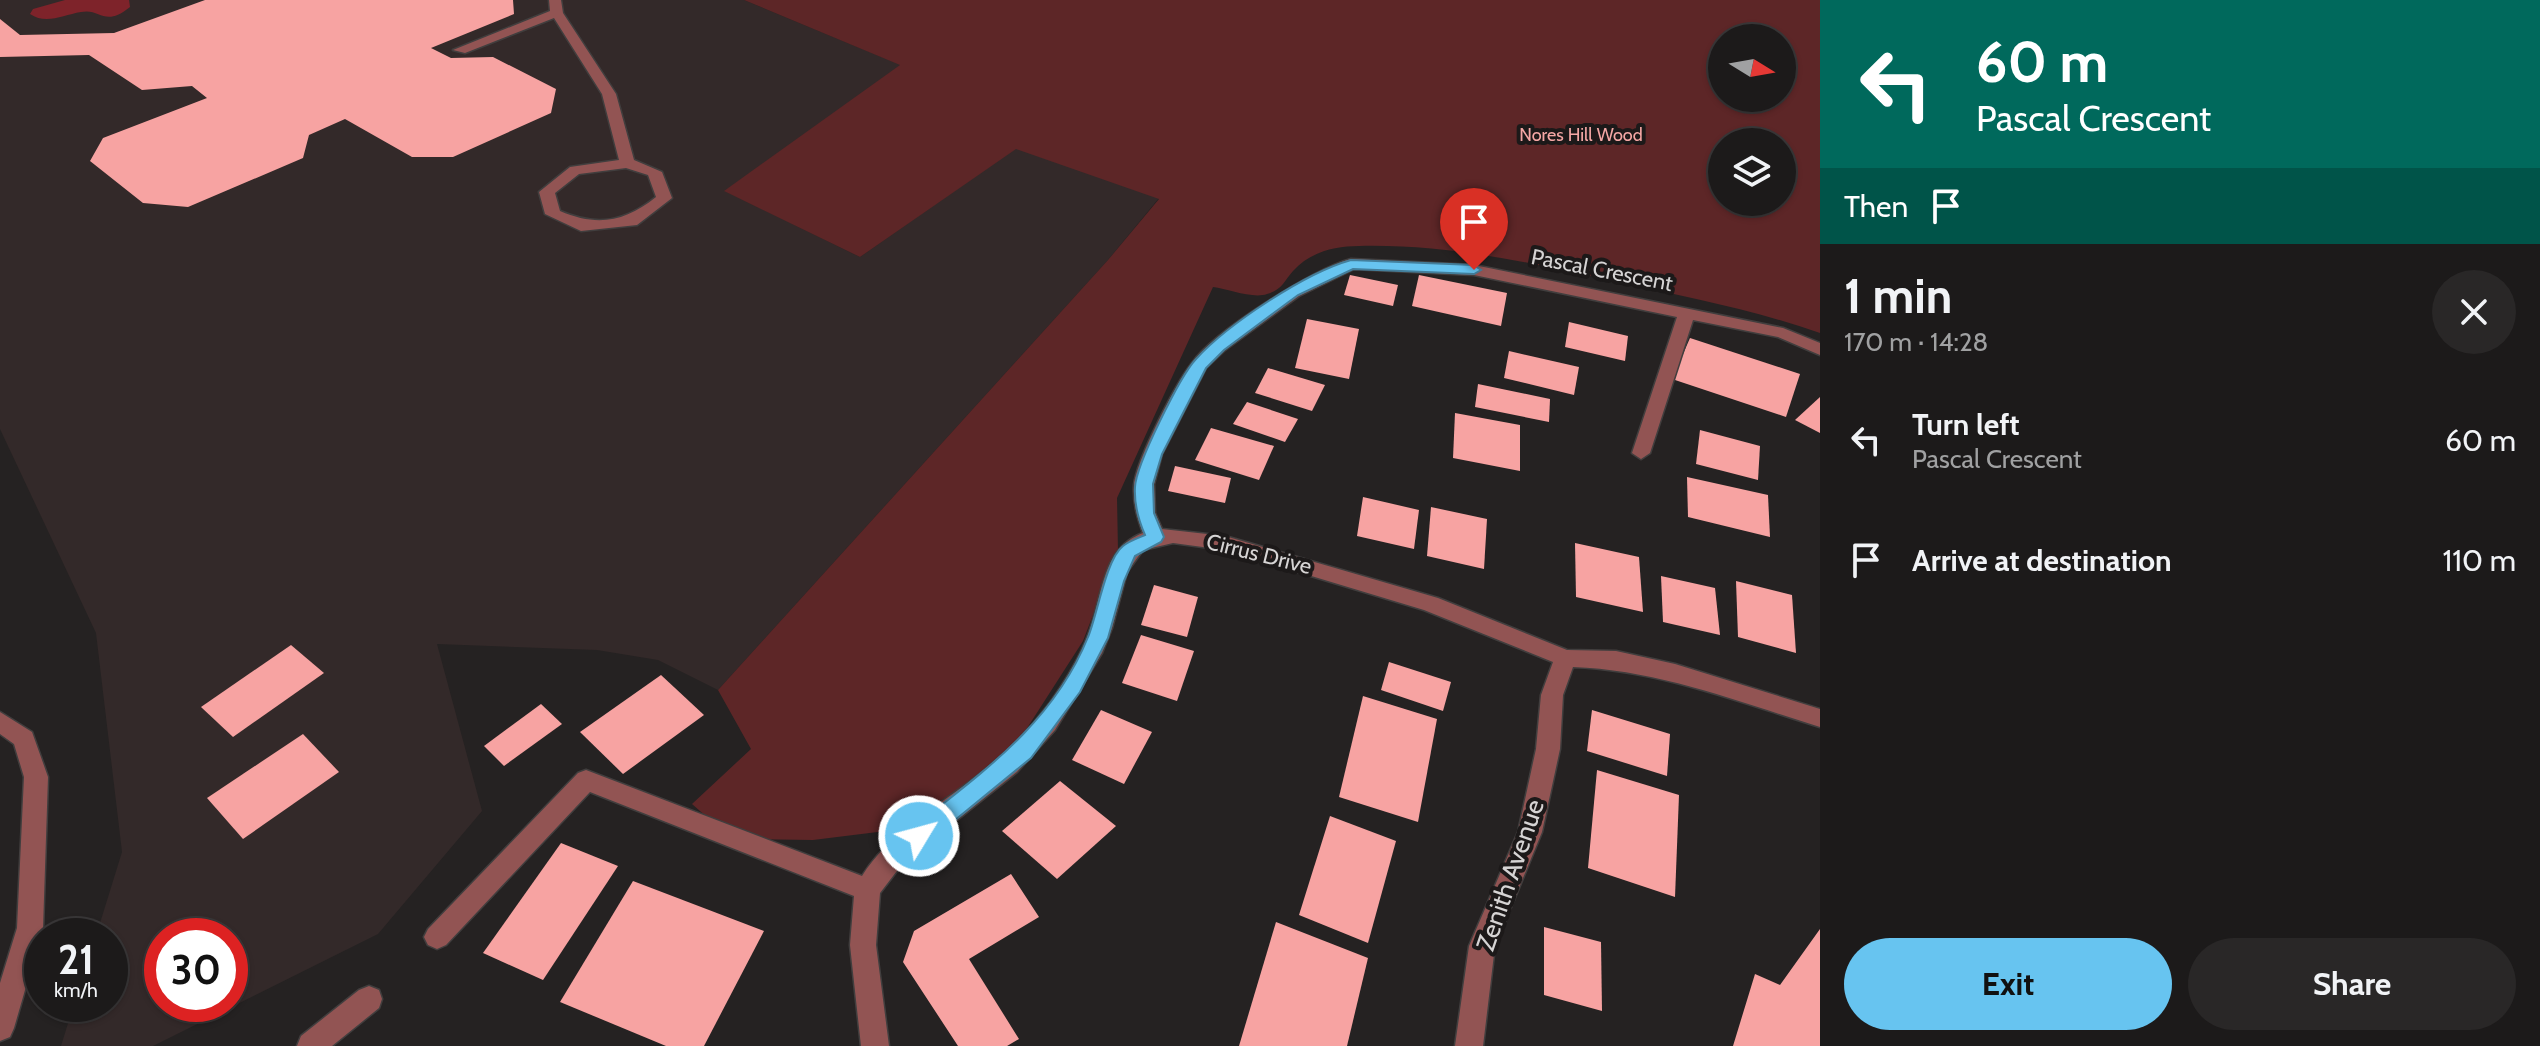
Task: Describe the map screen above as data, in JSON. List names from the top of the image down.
{
  "streets": {
    "street": ["Pascal Crescent", "Cirrus Drive", "Zenith Avenue"]
  },
  "crossings": [
    ["Pascal Crescent", "Cirrus Drive"],
    ["Cirrus Drive", "Zenith Avenue"]
  ],
  "parks": ["Nores Hill Wood"],
  "north": "right",
  "page": {
    "turn": ["60 m", "Pascal Crescent"],
    "then": "Then",
    "heading": ["1 min", "170 m · 14:28"],
    "list": [
      {
        "name": "Turn left",
        "note": "Pascal Crescent",
        "value": "60 m"
      },
      {
        "name": "Arrive at destination",
        "value": "110 m"
      }
    ],
    "speed": "21 km/h",
    "limit": "30",
    "buttons": ["Exit", "Share"]
  }
}
